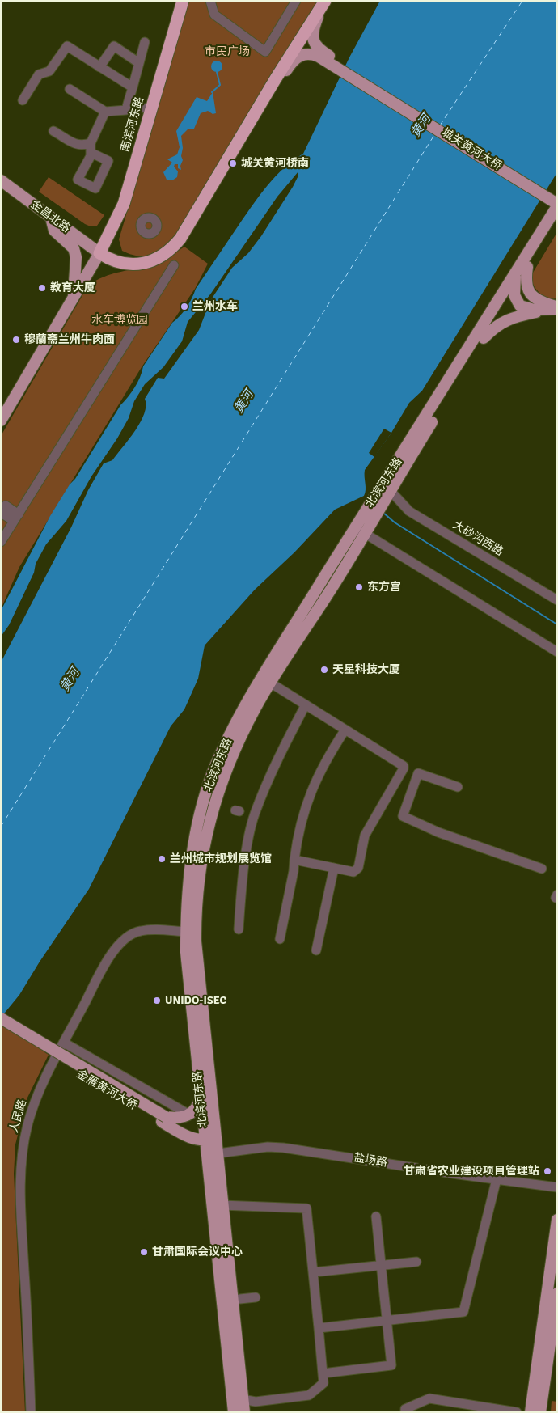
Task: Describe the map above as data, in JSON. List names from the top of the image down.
{
  "streets": {
    "highway": ["南滨河东路"],
    "main road": [
      "城关黄河大桥",
      "金昌北路",
      "北滨河东路",
      "金雁黄河大侨"
    ],
    "street": ["大砂沟西路", "人民路", "盐场路"]
  },
  "crossings": [
    ["南滨河东路", "金昌北路"],
    ["城关黄河大桥", "北滨河东路"],
    ["北滨河东路", "大砂沟西路"],
    ["北滨河东路", "人民路"],
    ["北滨河东路", "盐场路"]
  ],
  "water": ["黄河"],
  "parks": ["市民广场", "水车博览园"],
  "places": [
    "城关黄河桥南",
    "教育大厦",
    "兰州水车",
    "穆蘭斋兰州牛肉面",
    "东方宫",
    "天星科技大厦",
    "兰州城市规划展览馆",
    "UNIDO-ISEC",
    "甘肃省农业建设项目管理站",
    "甘肃国际会议中心"
  ]
}
